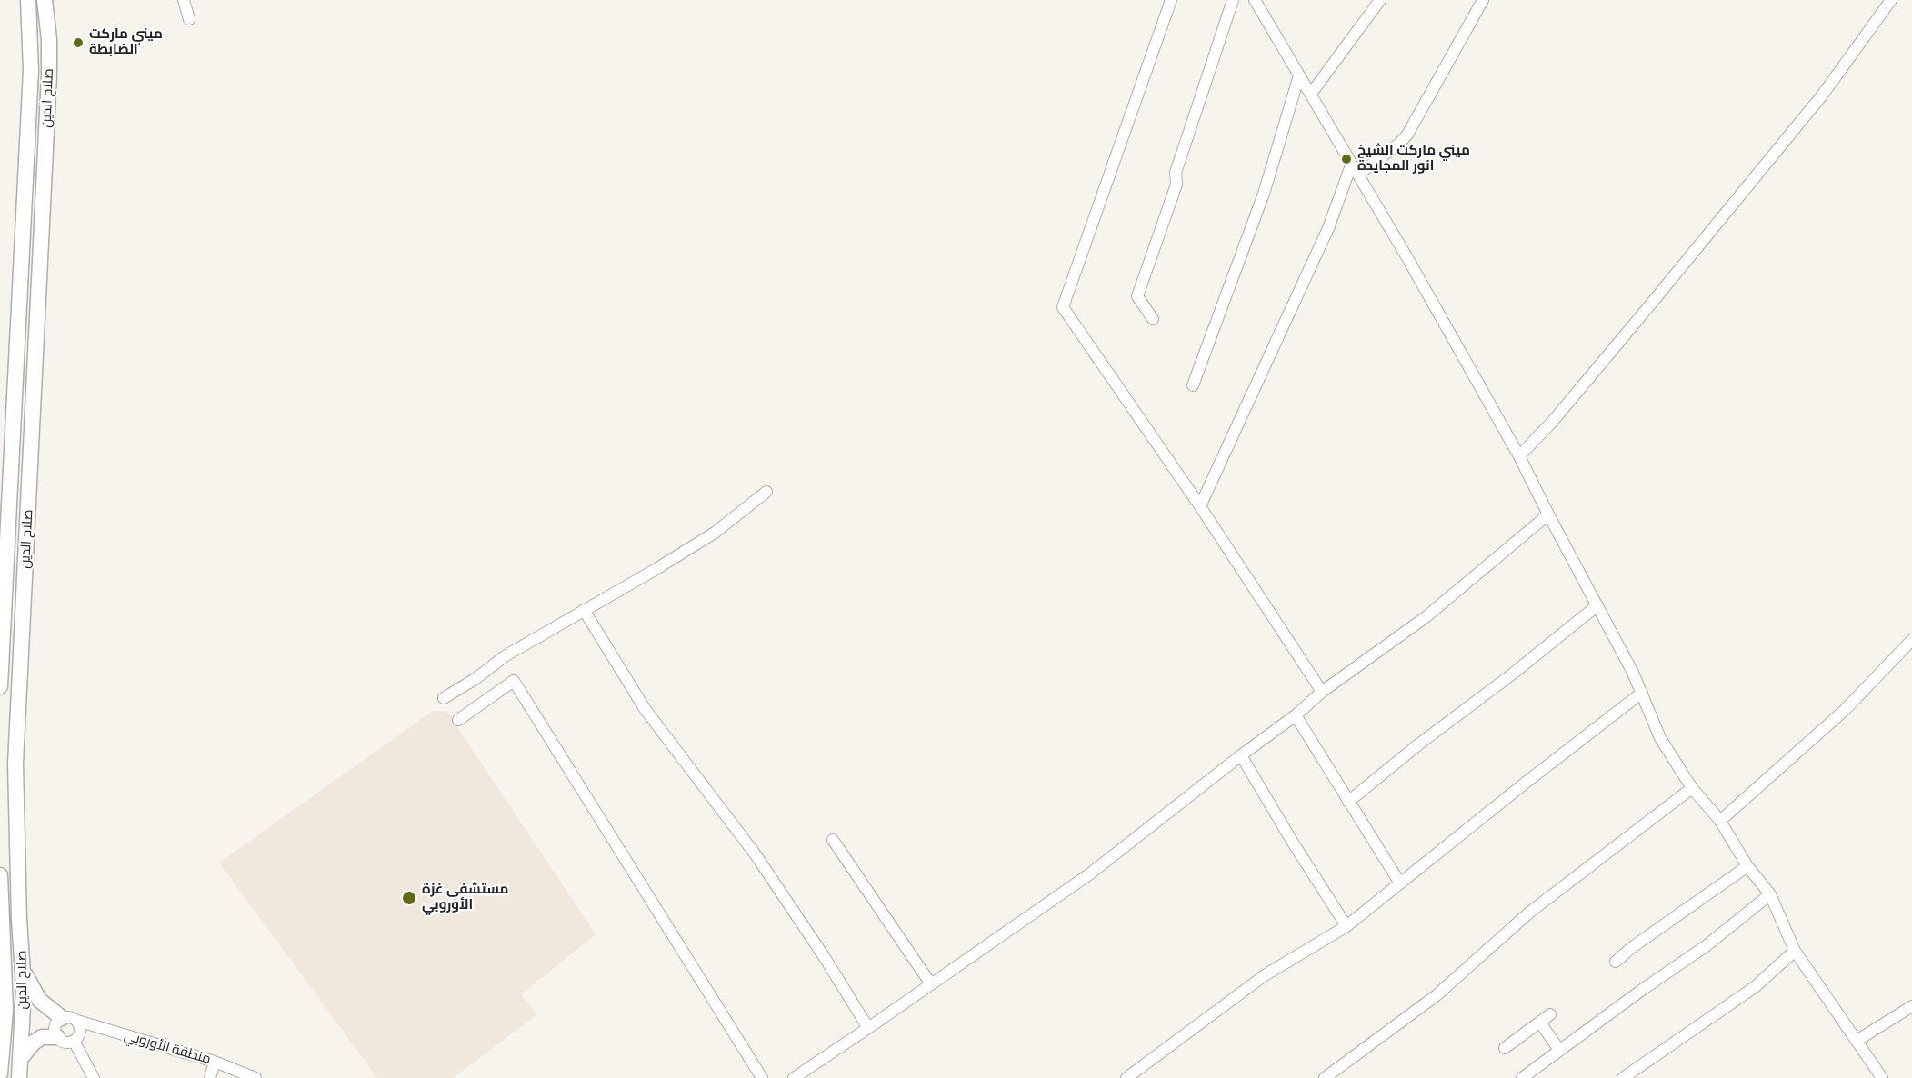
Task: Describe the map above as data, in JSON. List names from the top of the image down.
{
  "streets": {
    "highway": ["صلاح الدين"],
    "street": ["منطقة الأوروبي"]
  },
  "places": ["ميني ماركت الضابطة", "ميني ماركت الشيخ انور المجايدة", "مستشفى غزة الأوروبي"]
}
